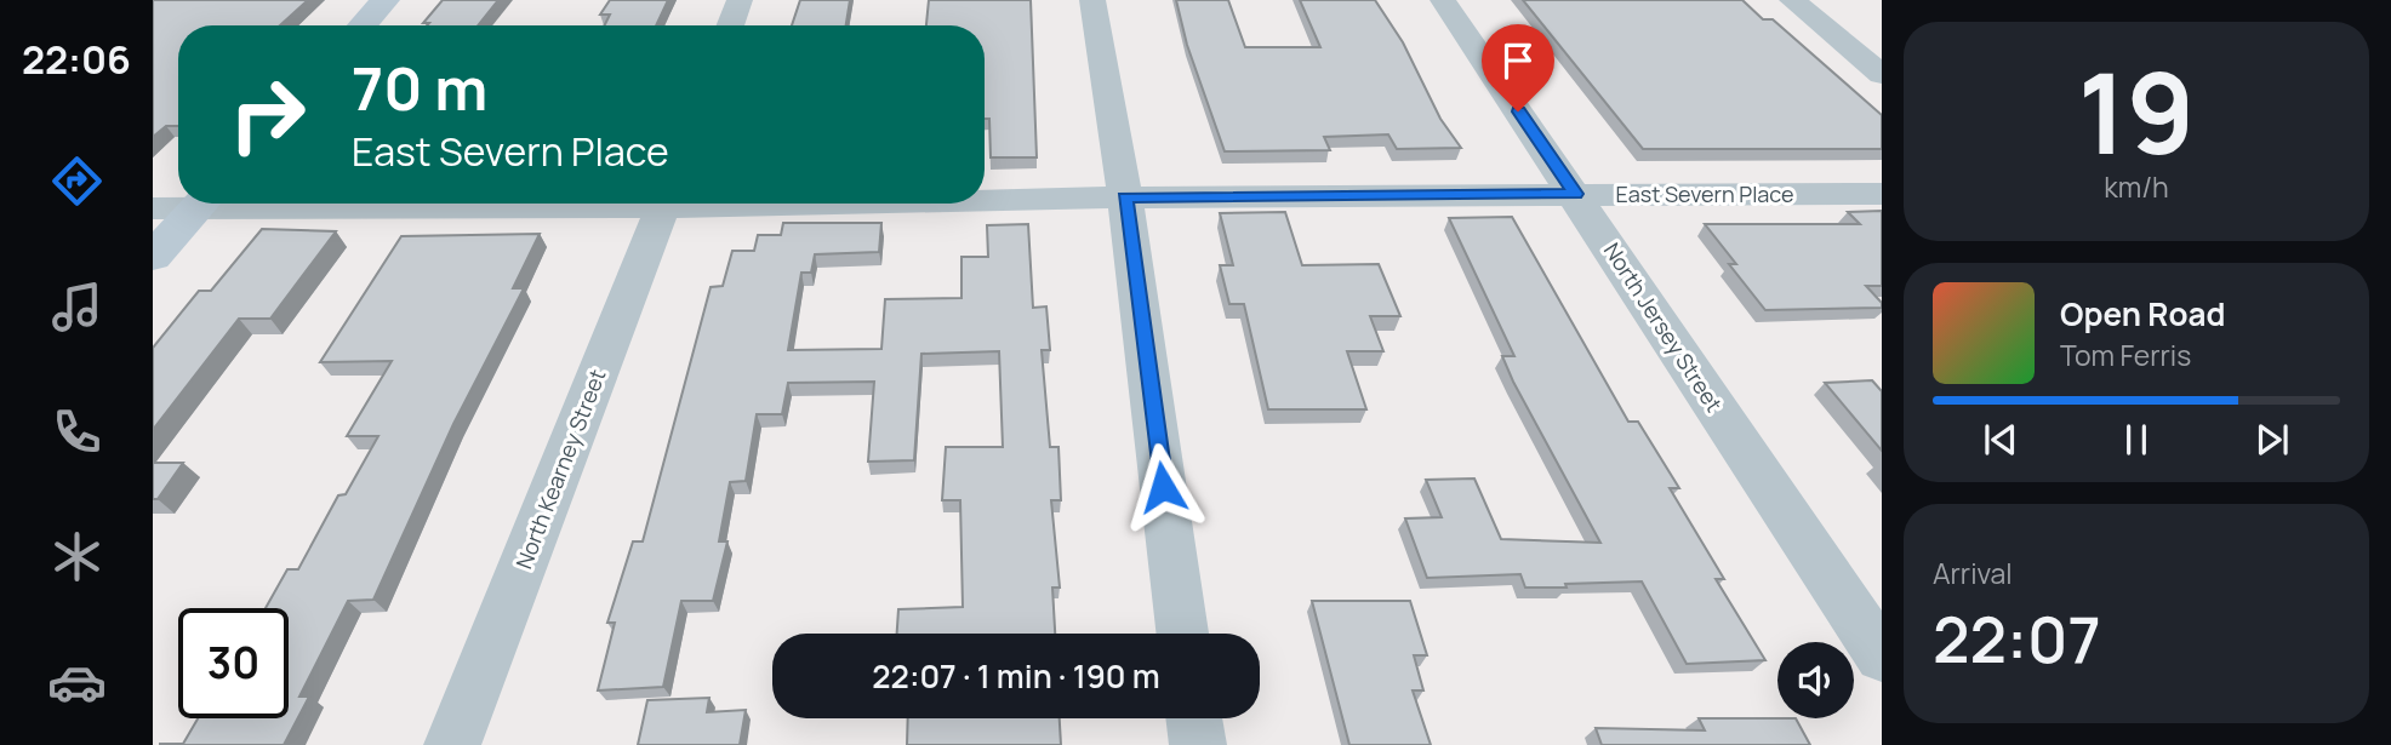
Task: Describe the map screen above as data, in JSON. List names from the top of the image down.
{
  "streets": {
    "street": ["East Severn Place", "North Jersey Street", "North Kearney Street"]
  },
  "crossings": [
    ["East Severn Place", "North Jersey Street"]
  ],
  "page": {
    "tabs": "22:06",
    "tile": [
      ["19", "km/h"],
      ["Arrival", "22:07"]
    ],
    "turn": ["70 m", "East Severn Place"],
    "song": ["Open Road", "Tom Ferris"],
    "limit": "30",
    "trip": "22:07 · 1 min · 190 m"
  }
}
